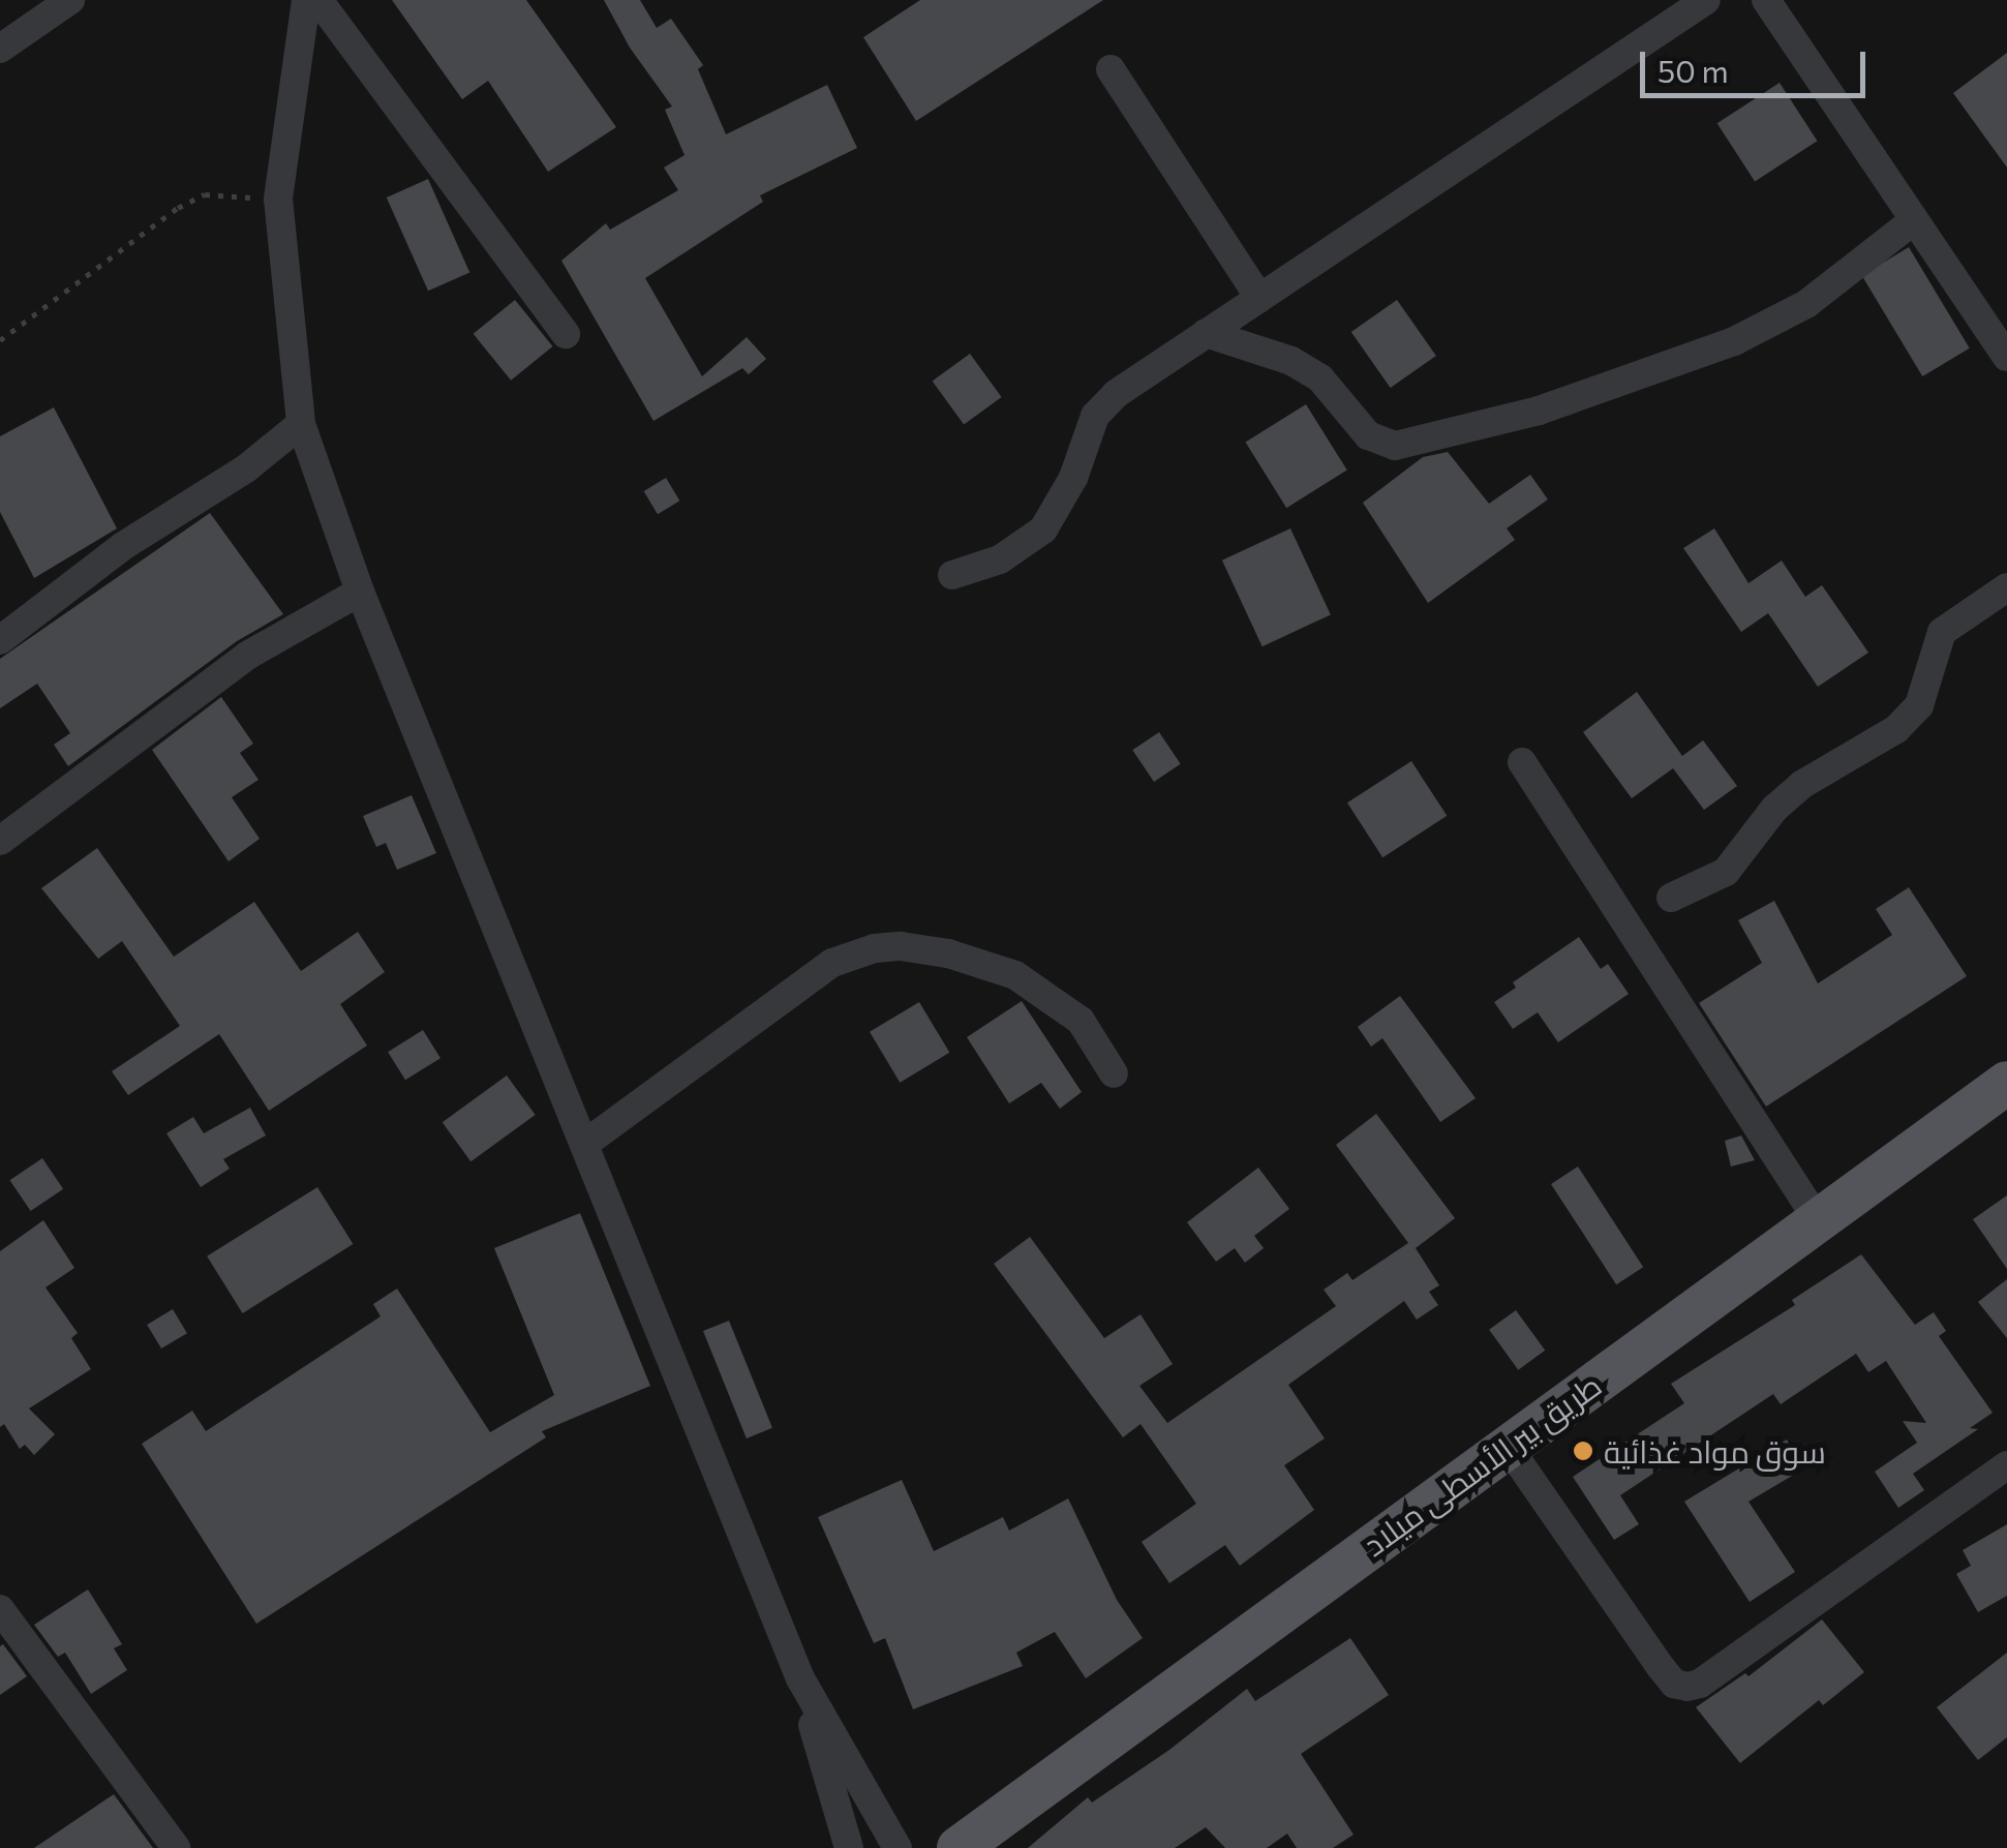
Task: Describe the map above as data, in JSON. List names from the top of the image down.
{
  "streets": {
    "main road": ["طريق بير الأسطى ميلاد"]
  },
  "places": ["سوق مواد غذائية"],
  "scale_bar": "50 m"
}
